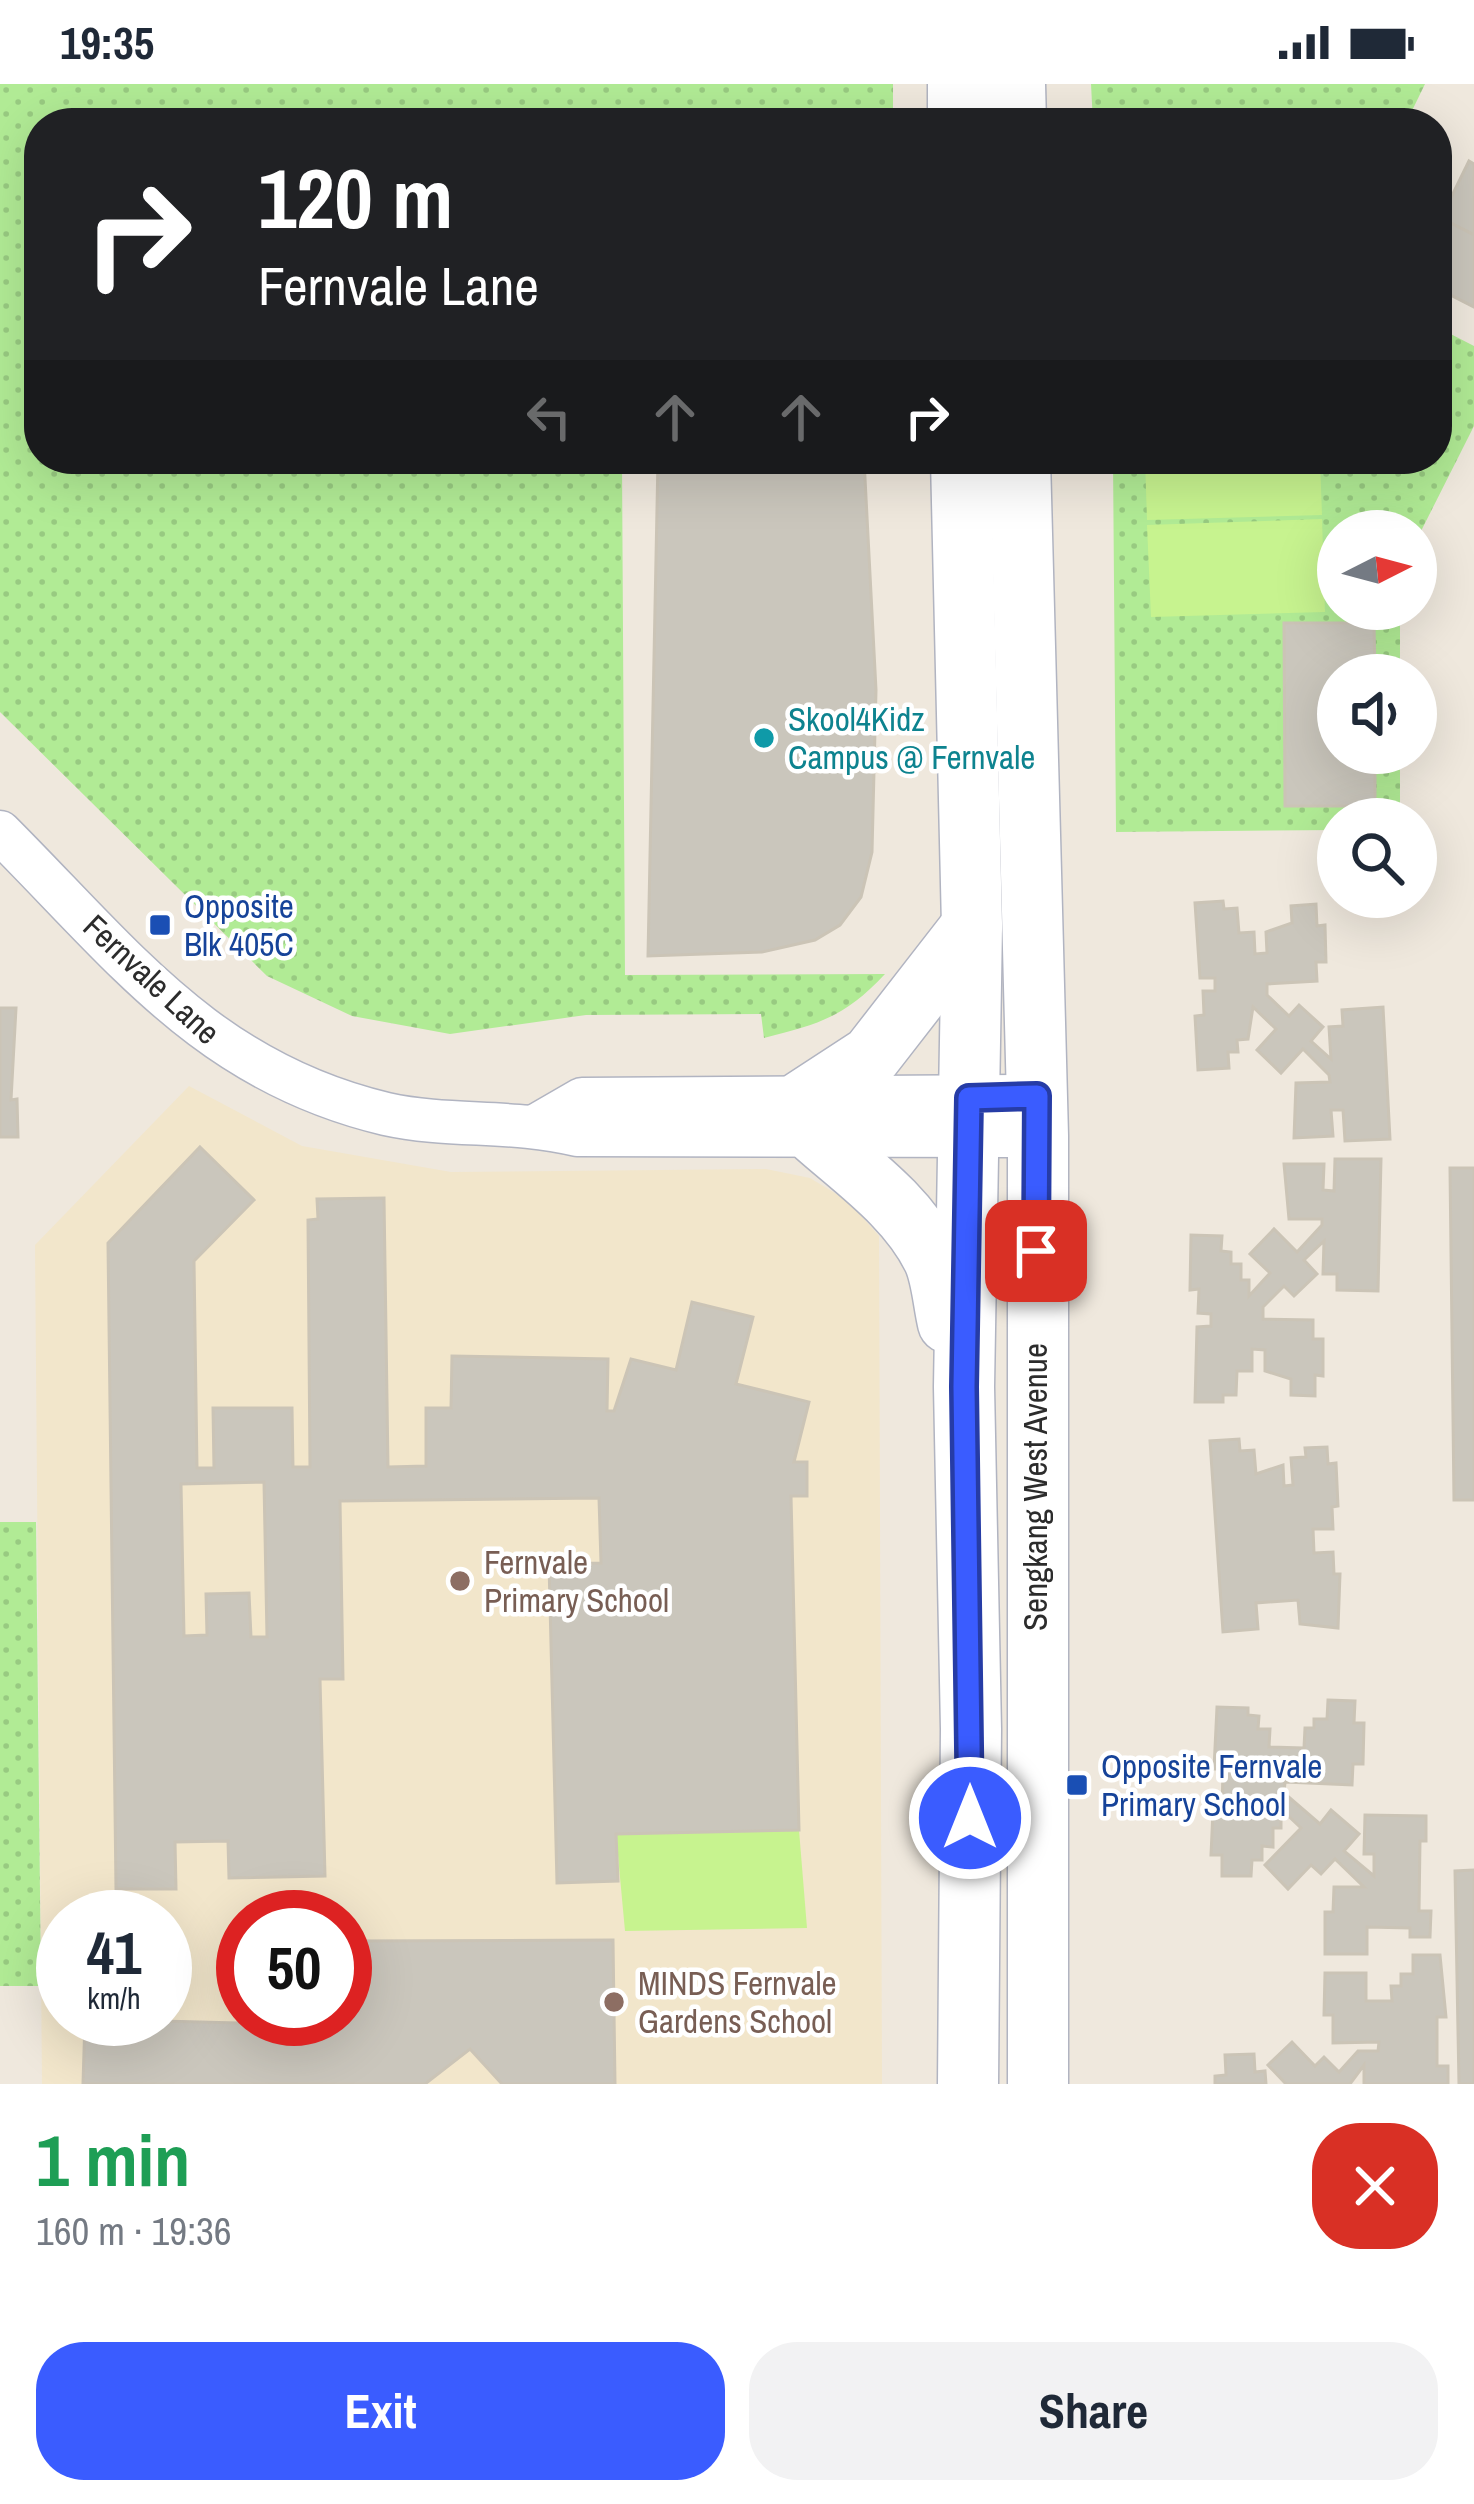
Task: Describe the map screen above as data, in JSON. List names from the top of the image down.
{
  "streets": {
    "main road": ["Sengkang West Avenue"],
    "street": ["Fernvale Lane"]
  },
  "crossings": [
    ["Fernvale Lane", "Sengkang West Avenue"]
  ],
  "places": {
    "other": ["Skool4Kidz Campus @ Fernvale", "Fernvale Primary School", "MINDS Fernvale Gardens School"],
    "transit": ["Opposite Blk 405C", "Opposite Fernvale Primary School"]
  },
  "north": "right",
  "page": {
    "status": "19:35",
    "turn": ["120 m", "Fernvale Lane"],
    "speed": "41 km/h",
    "limit": "50",
    "heading": ["1 min", "160 m · 19:36"],
    "buttons": ["Exit", "Share"]
  }
}
